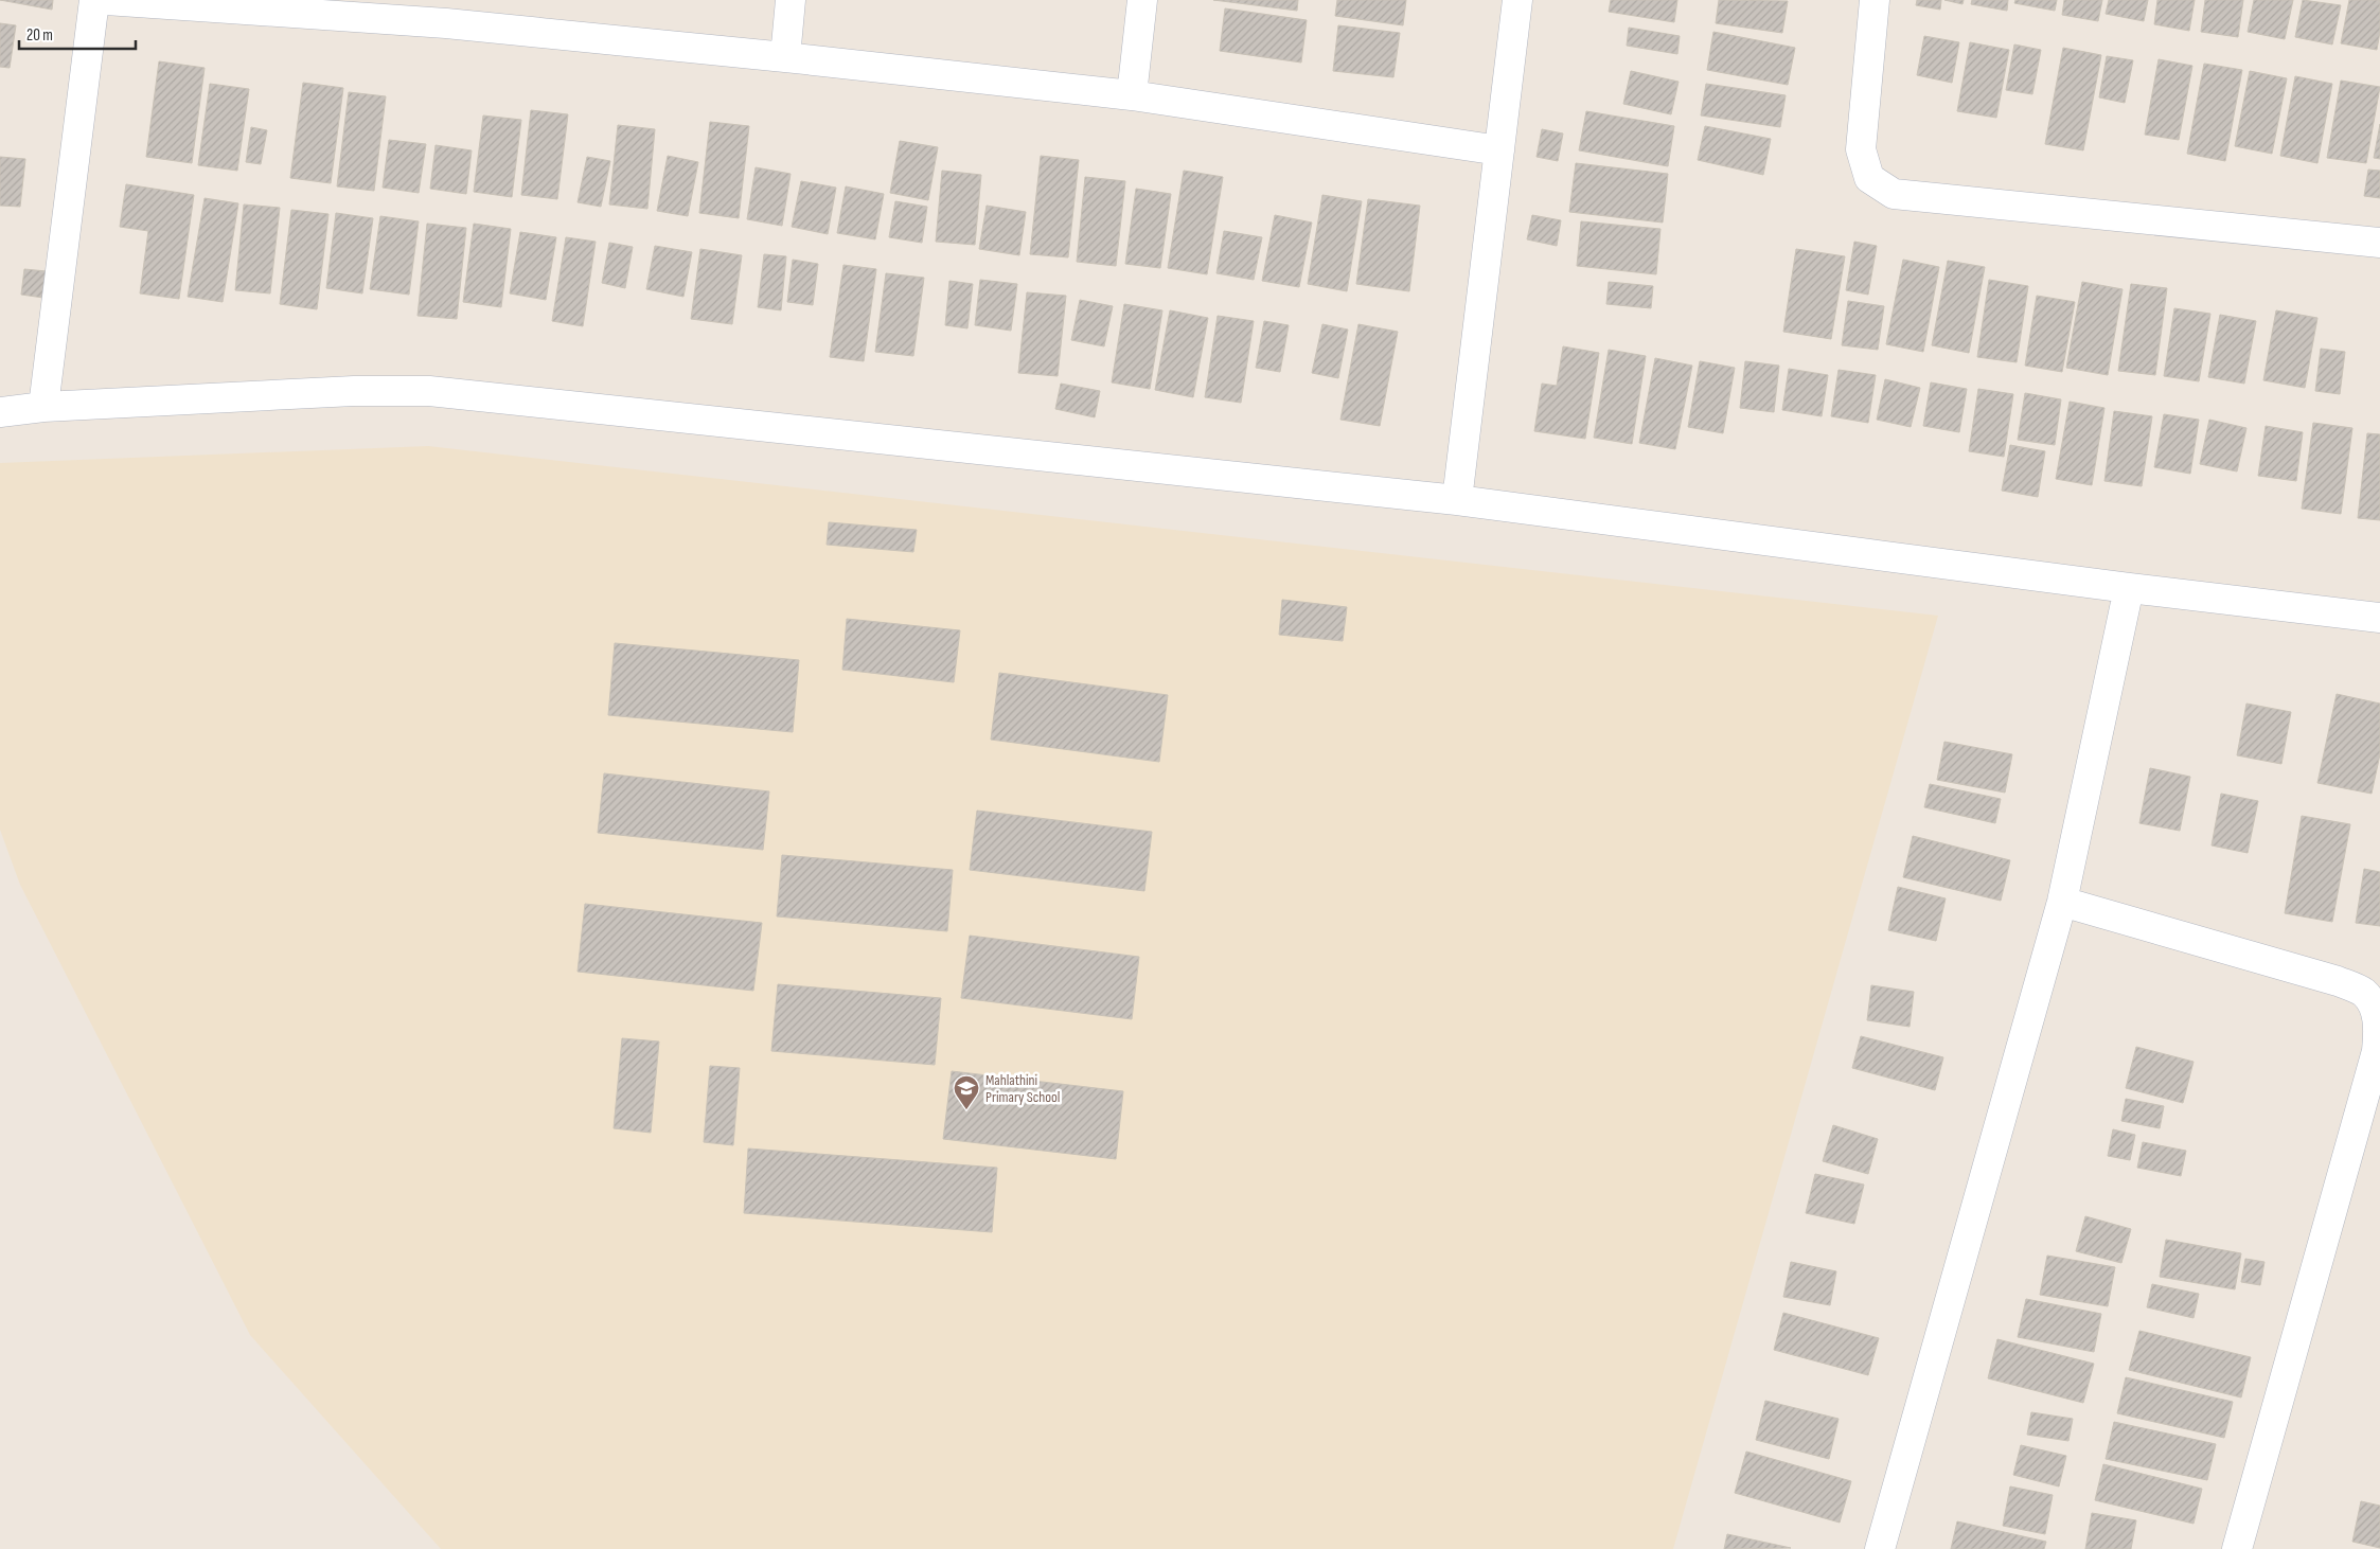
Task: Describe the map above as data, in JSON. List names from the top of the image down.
{
  "places": {
    "school or university": ["Mahlathini Primary School"]
  },
  "scale_bar": "20 m"
}
